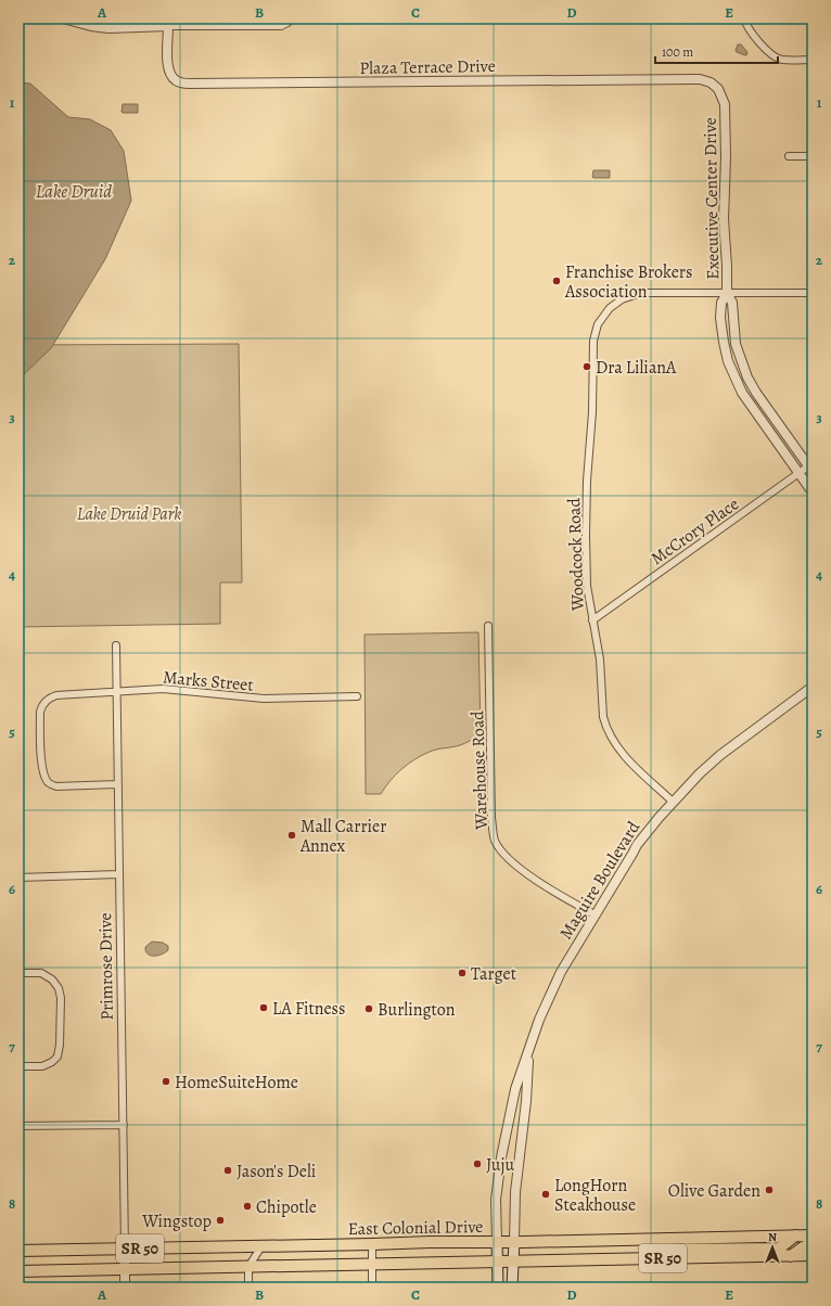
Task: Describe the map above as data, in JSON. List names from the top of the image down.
{
  "streets": {
    "highway": ["East Colonial Drive", "SR 50"],
    "main road": ["Maguire Boulevard"],
    "street": [
      "Plaza Terrace Drive",
      "Executive Center Drive",
      "McCrory Place",
      "Woodcock Road",
      "Marks Street",
      "Warehouse Road",
      "Primrose Drive"
    ]
  },
  "crossings": [
    ["Plaza Terrace Drive", "Executive Center Drive"],
    ["Executive Center Drive", "McCrory Place"],
    ["Executive Center Drive", "Woodcock Road"],
    ["McCrory Place", "Woodcock Road"],
    ["Woodcock Road", "Maguire Boulevard"],
    ["Marks Street", "Primrose Drive"],
    ["Warehouse Road", "Maguire Boulevard"],
    ["Maguire Boulevard", "East Colonial Drive"],
    ["Primrose Drive", "East Colonial Drive"]
  ],
  "water": ["Lake Druid"],
  "parks": ["Lake Druid Park"],
  "places": [
    "Franchise Brokers Association",
    "Dra LilianA",
    "Mall Carrier Annex",
    "Target",
    "LA Fitness",
    "Burlington",
    "HomeSuiteHome",
    "Juju",
    "Jason's Deli",
    "Olive Garden",
    "LongHorn Steakhouse",
    "Chipotle",
    "Wingstop"
  ],
  "scale_bar": "100 m",
  "north": "top",
  "grid": {
    "columns": [
      "A",
      "B",
      "C",
      "D",
      "E"
    ],
    "rows": [
      "1",
      "2",
      "3",
      "4",
      "5",
      "6",
      "7",
      "8"
    ]
  }
}
